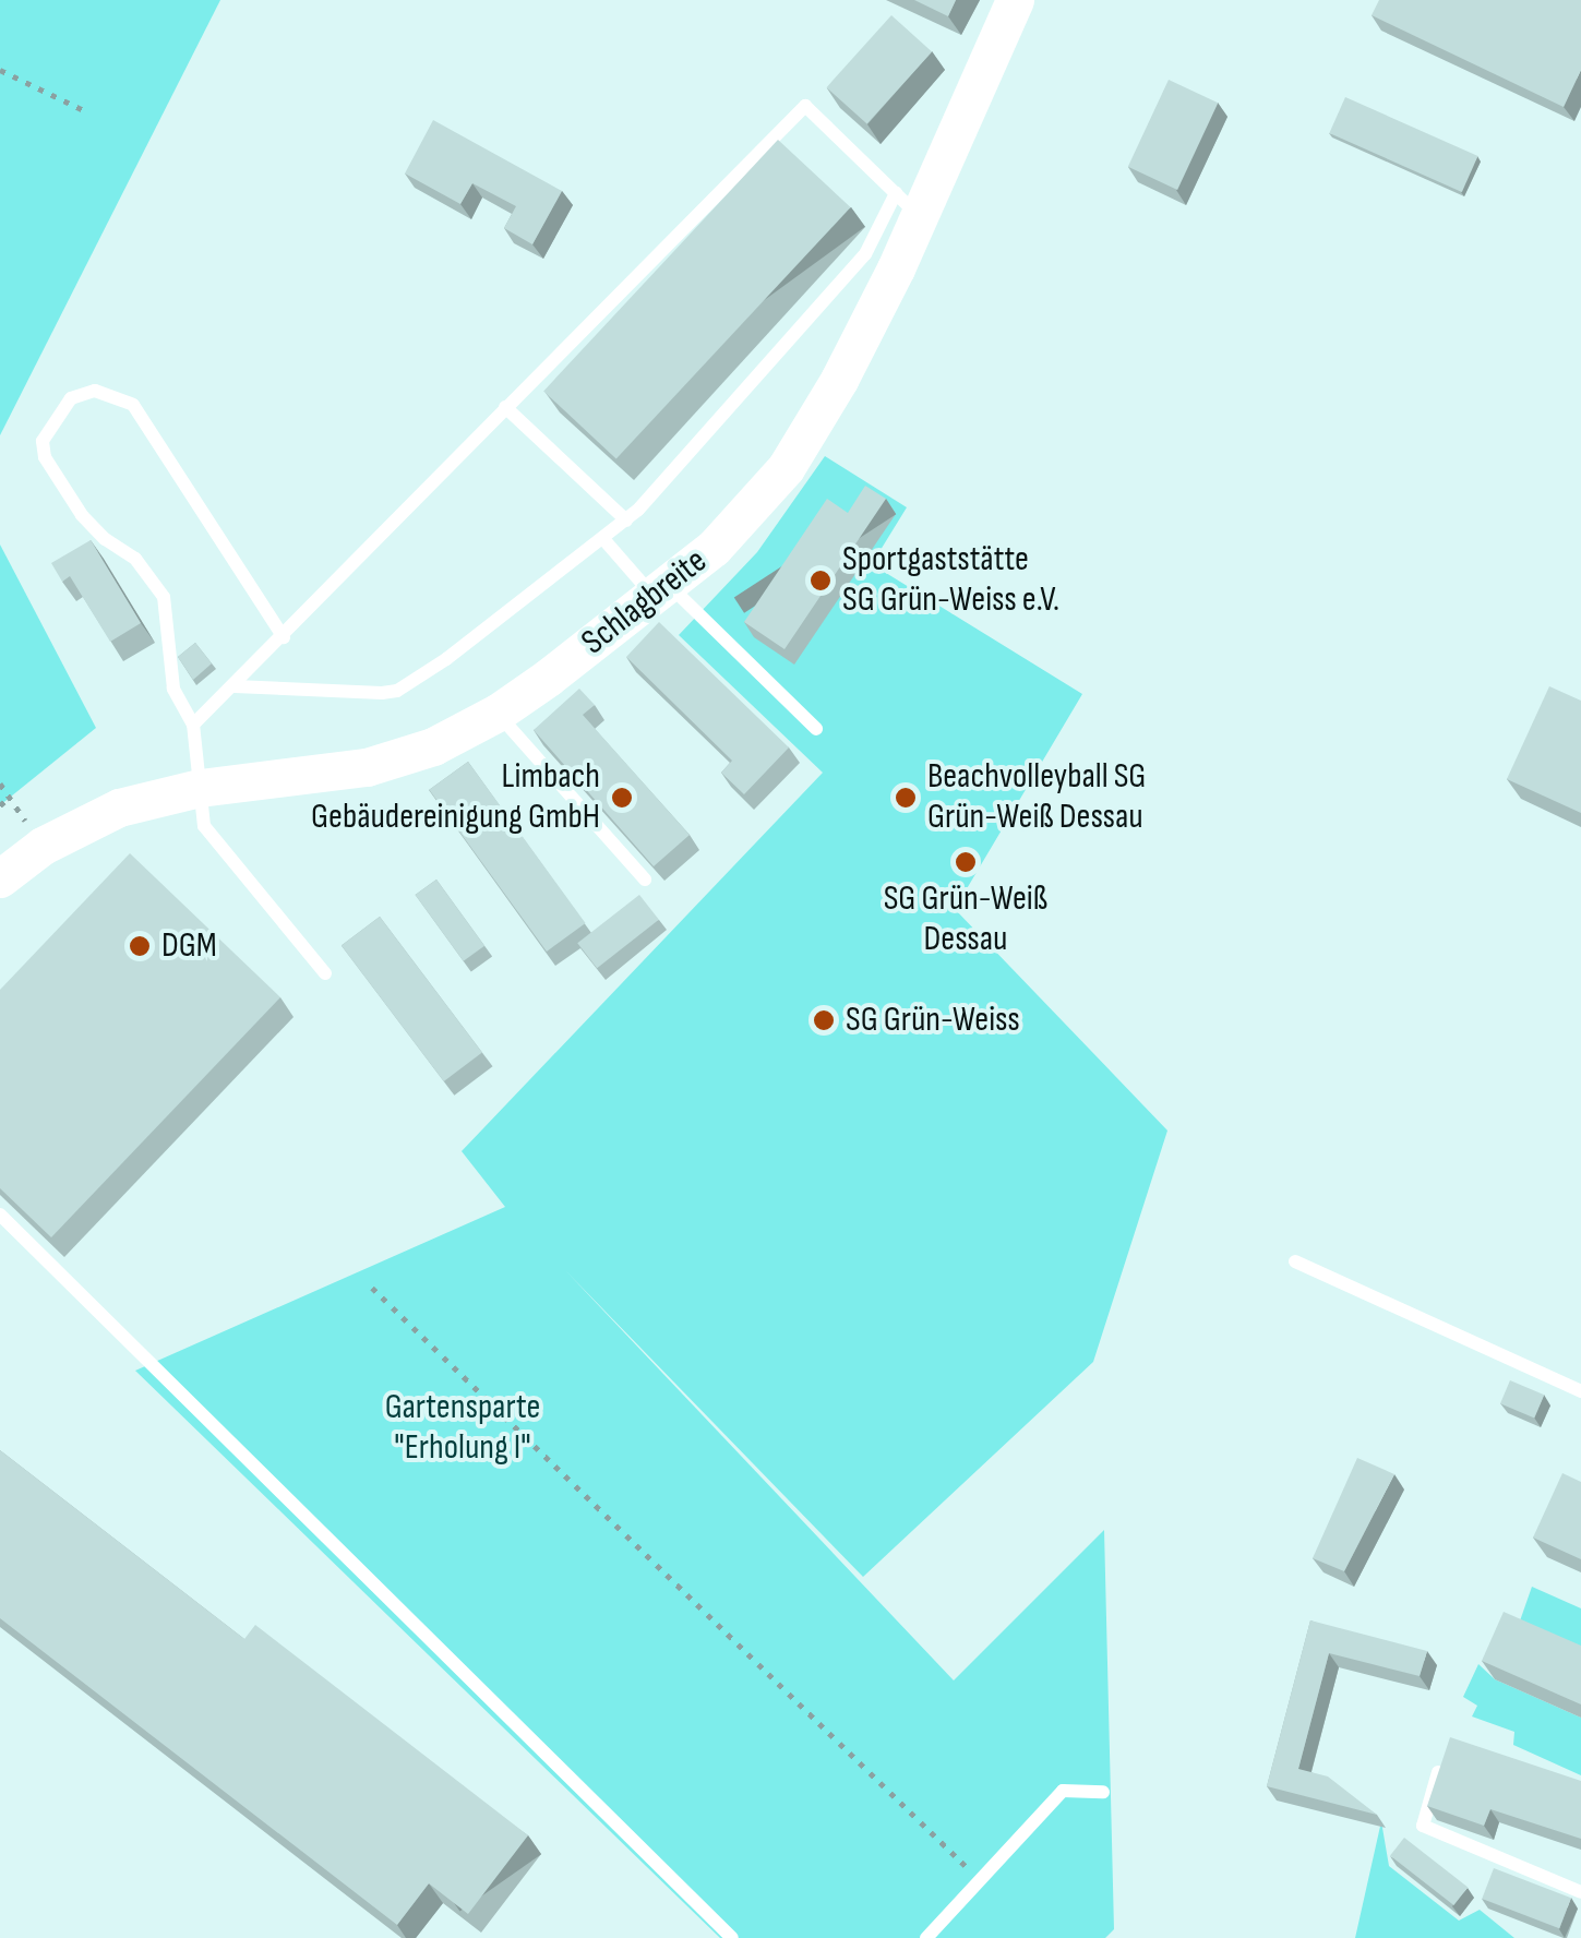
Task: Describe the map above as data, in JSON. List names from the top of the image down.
{
  "streets": {
    "street": ["Schlagbreite"]
  },
  "parks": ["Gartensparte \"Erholung I\""],
  "places": [
    "Sportgaststätte SG Grün-Weiss e.V.",
    "Limbach Gebäudereinigung GmbH",
    "Beachvolleyball SG Grün-Weiß Dessau",
    "SG Grün-Weiß Dessau",
    "DGM",
    "SG Grün-Weiss"
  ]
}
